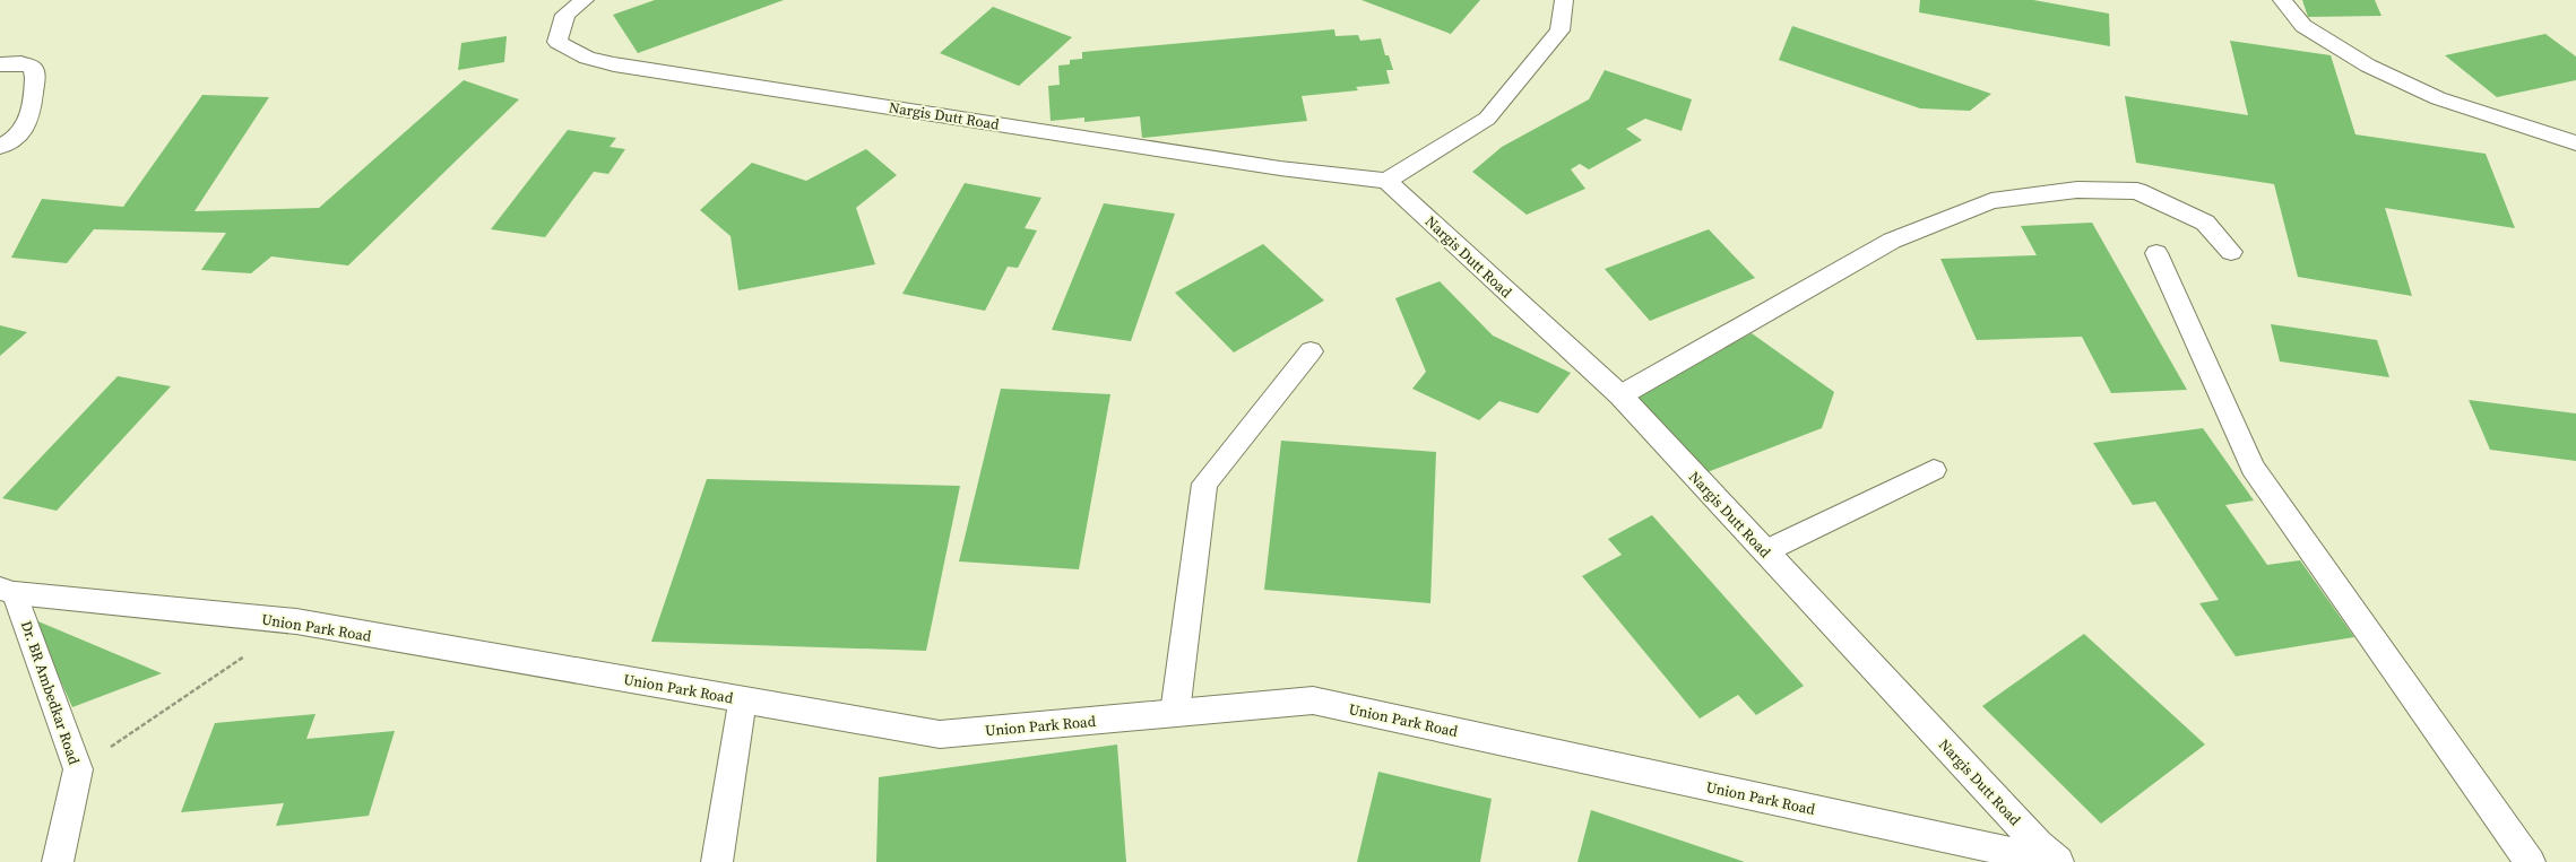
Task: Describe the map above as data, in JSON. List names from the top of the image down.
{
  "streets": {
    "street": ["Nargis Dutt Road", "Union Park Road", "Dr. BR Ambedkar Road"]
  },
  "crossings": [
    ["Nargis Dutt Road", "Union Park Road"],
    ["Union Park Road", "Dr. BR Ambedkar Road"]
  ]
}
